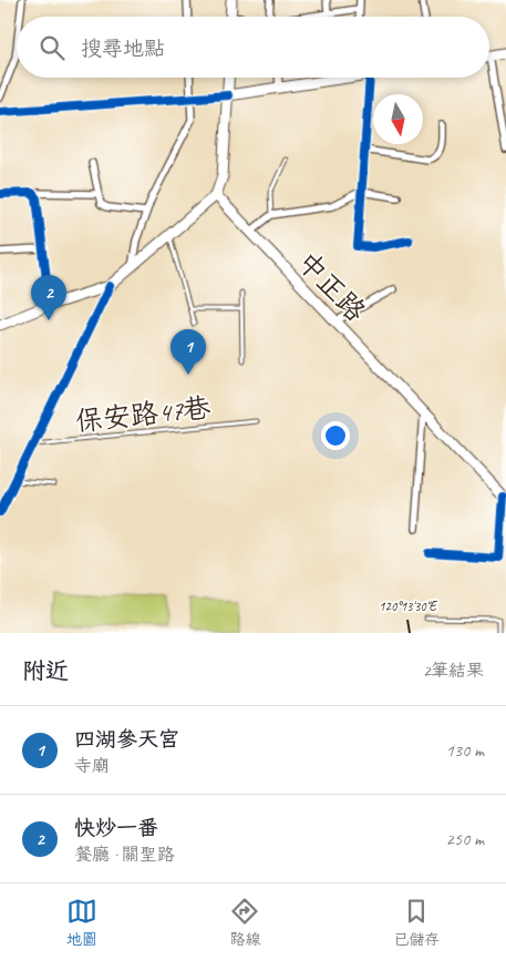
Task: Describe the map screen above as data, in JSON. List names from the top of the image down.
{
  "streets": {
    "main road": ["中正路"],
    "lane": ["保安路47巷"]
  },
  "north": "bottom",
  "page": {
    "search": "搜尋地點",
    "pins": ["2", "1"],
    "heading": ["附近", "2筆結果"],
    "list": [
      {
        "mark": "1",
        "name": "四湖參天宮",
        "note": "寺廟",
        "value": "130 m"
      },
      {
        "mark": "2",
        "name": "快炒一番",
        "note": "餐廳 · 關聖路",
        "value": "250 m"
      }
    ],
    "nav": ["地圖", "路線", "已儲存"]
  },
  "coordinates": ["120°13'30\"E"]
}
